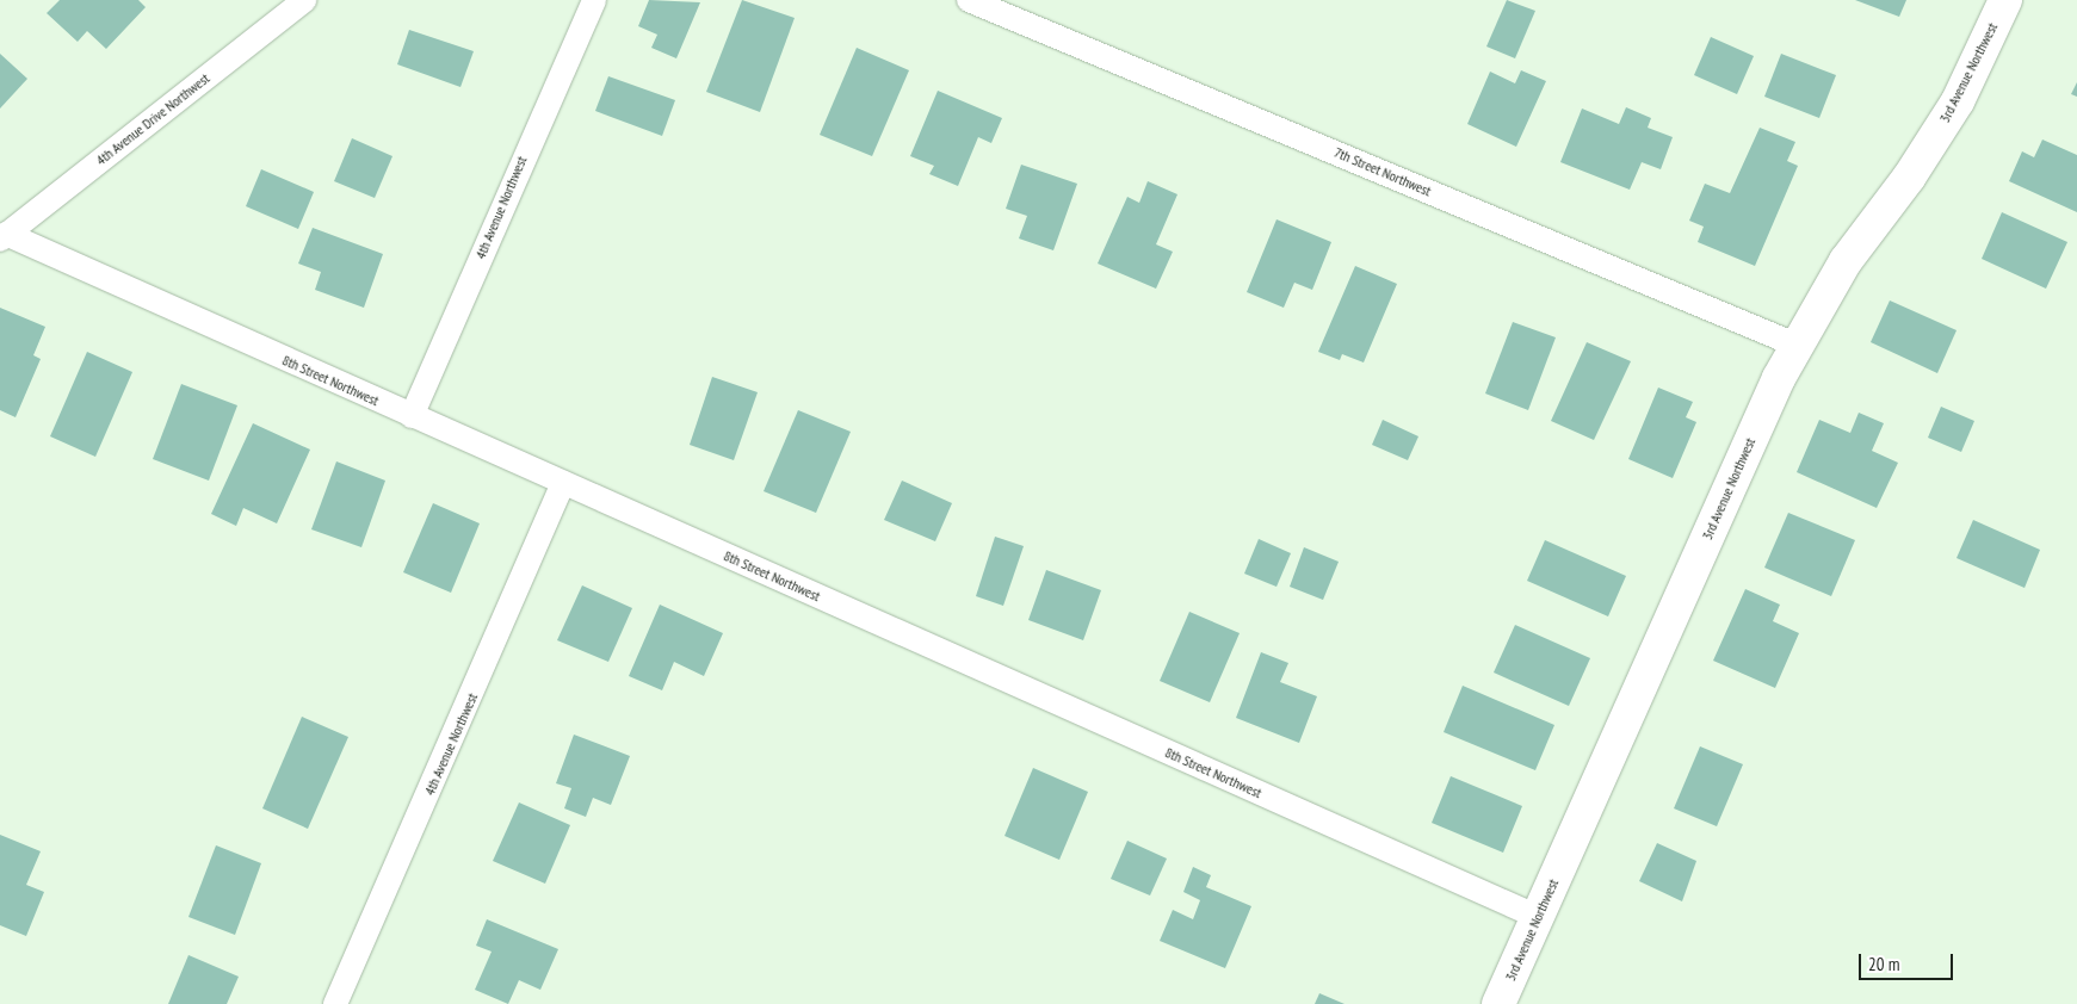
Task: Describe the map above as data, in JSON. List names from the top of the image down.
{
  "streets": {
    "main road": ["3rd Avenue Northwest"],
    "street": [
      "4th Avenue Drive Northwest",
      "7th Street Northwest",
      "4th Avenue Northwest",
      "8th Street Northwest"
    ]
  },
  "crossings": [
    ["3rd Avenue Northwest", "7th Street Northwest"],
    ["3rd Avenue Northwest", "8th Street Northwest"],
    ["4th Avenue Drive Northwest", "8th Street Northwest"],
    ["4th Avenue Northwest", "8th Street Northwest"]
  ],
  "scale_bar": "20 m"
}
